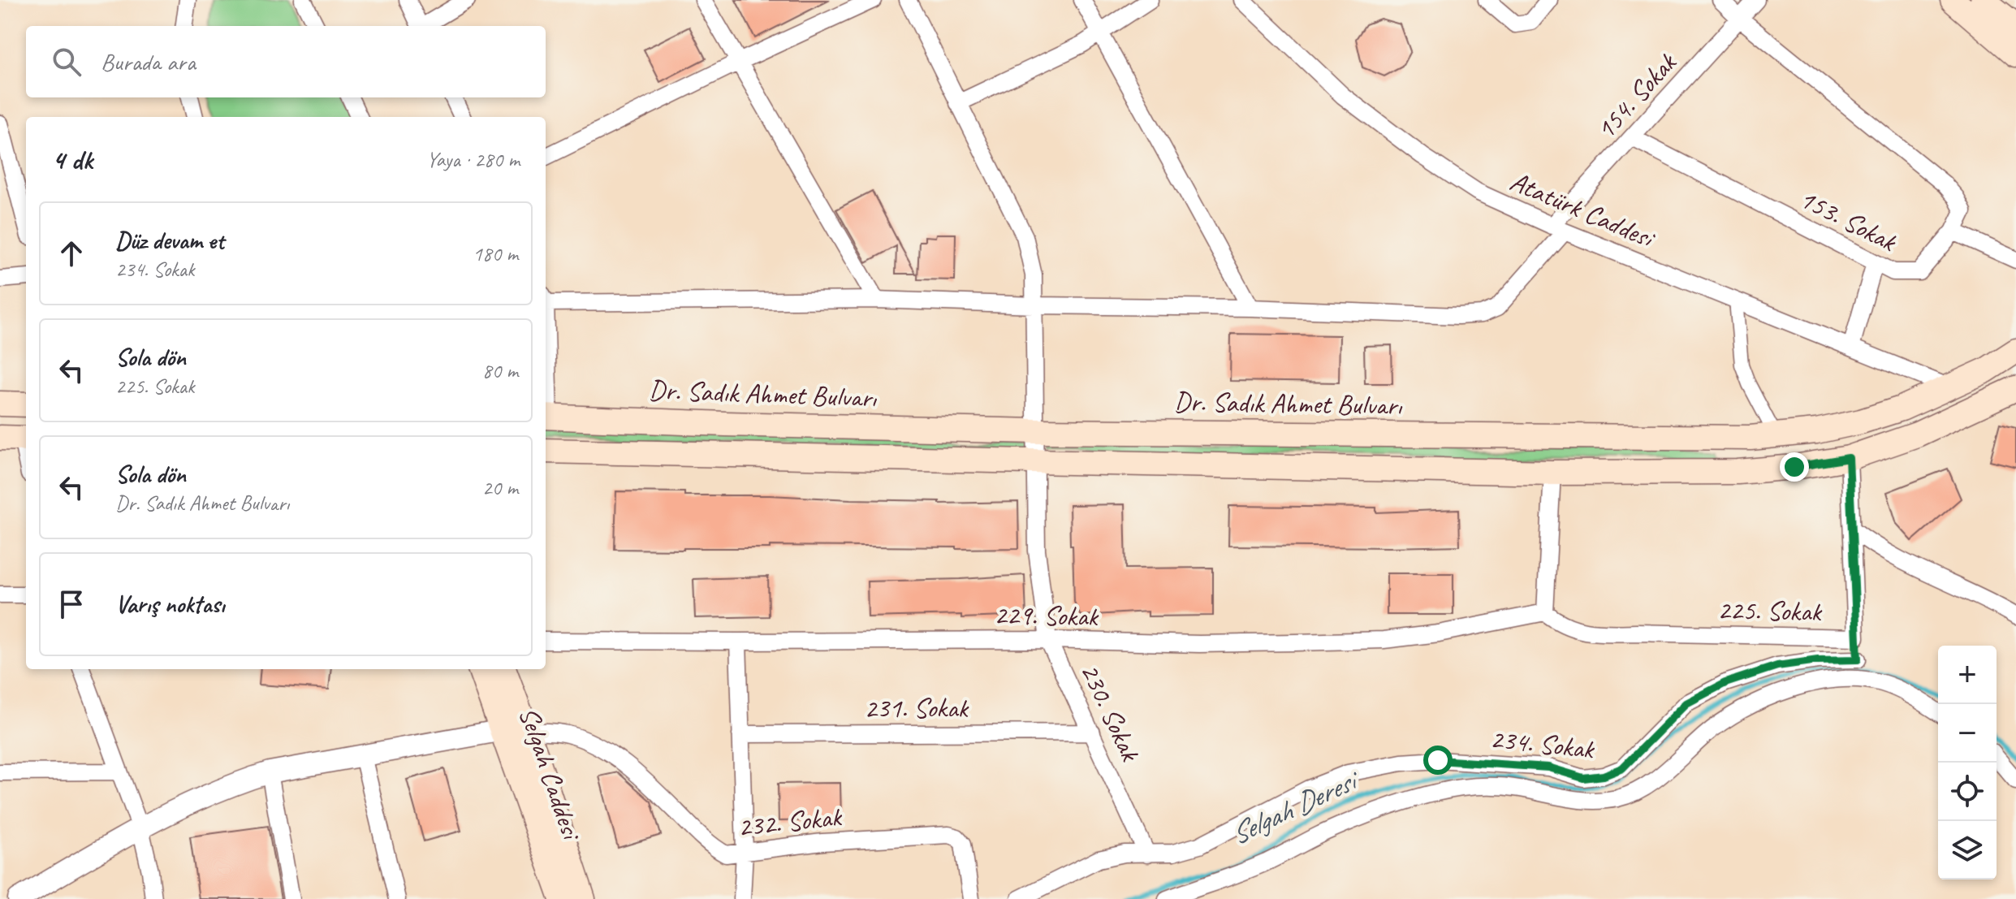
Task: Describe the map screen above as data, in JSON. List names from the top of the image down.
{
  "streets": {
    "main road": ["Dr. Sadık Ahmet Bulvarı", "Selgah Caddesi"],
    "street": [
      "154. Sokak",
      "Atatürk Caddesi",
      "153. Sokak",
      "225. Sokak",
      "229. Sokak",
      "231. Sokak",
      "230. Sokak",
      "234. Sokak",
      "232. Sokak"
    ]
  },
  "crossings": [
    ["154. Sokak", "Atatürk Caddesi"],
    ["154. Sokak", "153. Sokak"],
    ["154. Sokak", "230. Sokak"],
    ["Atatürk Caddesi", "Dr. Sadık Ahmet Bulvarı"],
    ["Dr. Sadık Ahmet Bulvarı", "230. Sokak"],
    ["225. Sokak", "229. Sokak"],
    ["229. Sokak", "230. Sokak"],
    ["231. Sokak", "230. Sokak"],
    ["230. Sokak", "234. Sokak"],
    ["Selgah Caddesi", "232. Sokak"]
  ],
  "water": ["Selgah Deresi"],
  "page": {
    "search": "Burada ara",
    "heading": ["4 dk", "Yaya · 280 m"],
    "list": [
      ["Düz devam et", "234. Sokak", "180 m"],
      ["Sola dön", "225. Sokak", "80 m"],
      ["Sola dön", "Dr. Sadık Ahmet Bulvarı", "20 m"],
      "Varış noktası"
    ],
    "map_buttons": ["+", "−"]
  }
}
